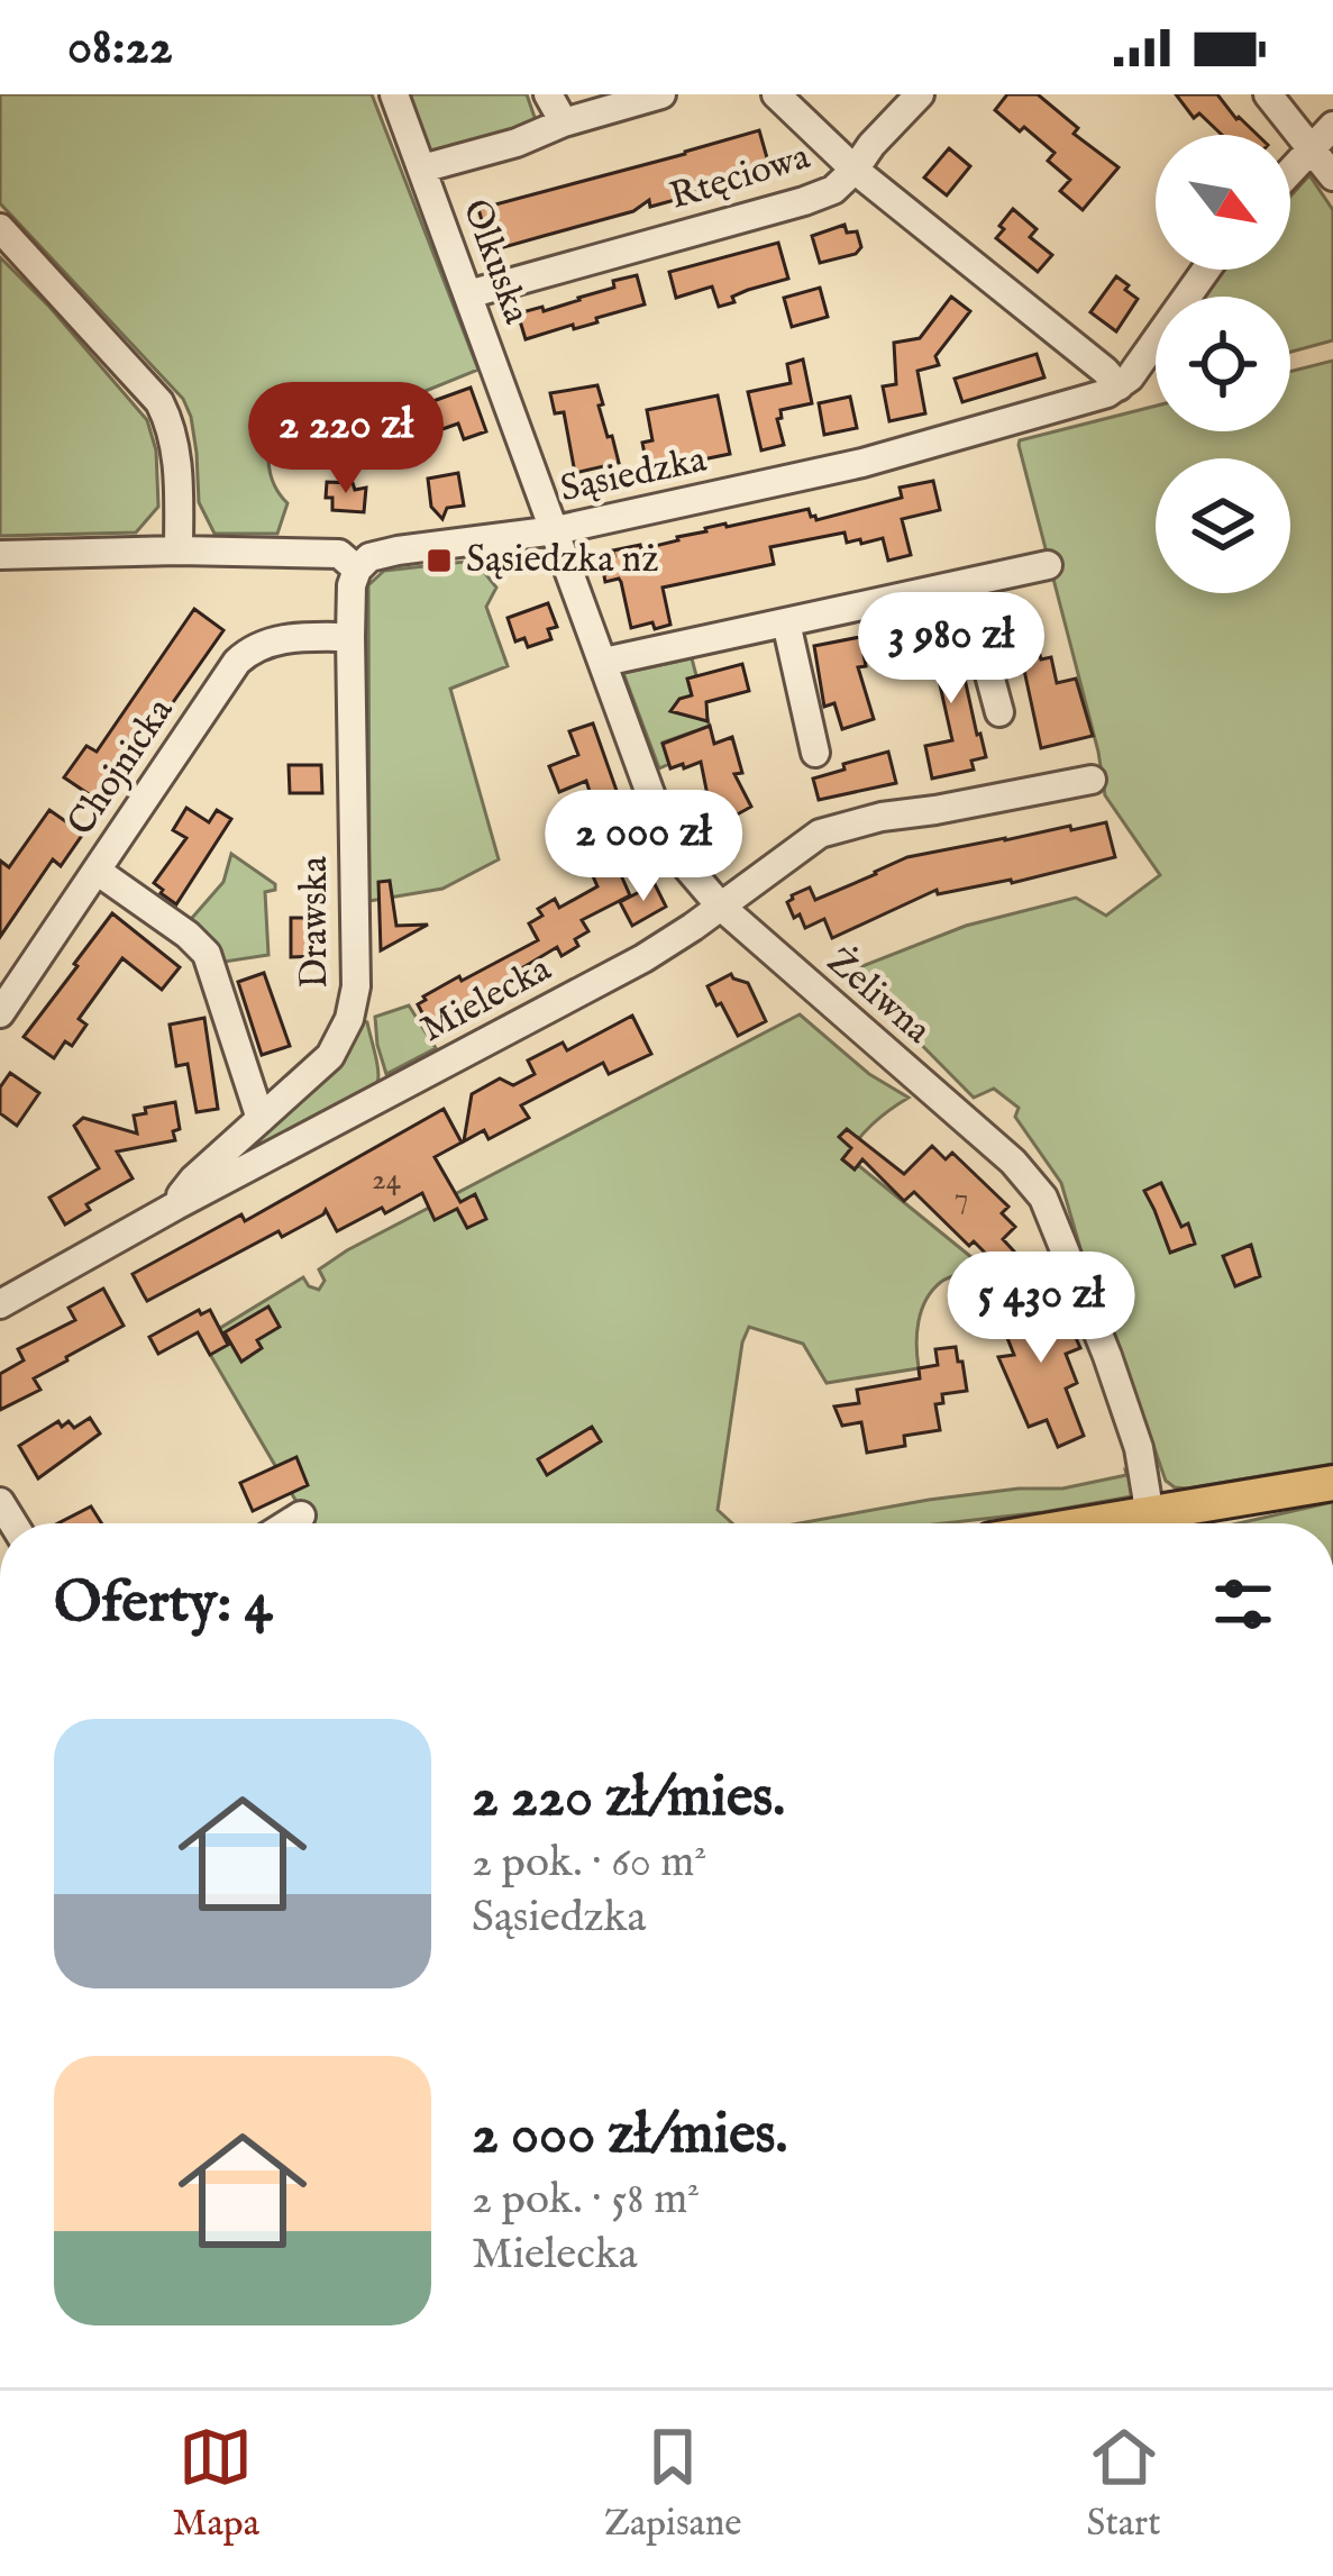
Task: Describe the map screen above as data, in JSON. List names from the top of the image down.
{
  "streets": {
    "street": [
      "Rtęciowa",
      "Olkuska",
      "Sąsiedzka",
      "Chojnicka",
      "Drawska",
      "Żeliwna",
      "Mielecka"
    ]
  },
  "crossings": [
    ["Rtęciowa", "Olkuska"],
    ["Rtęciowa", "Sąsiedzka"],
    ["Olkuska", "Sąsiedzka"],
    ["Olkuska", "Żeliwna"],
    ["Sąsiedzka", "Drawska"],
    ["Sąsiedzka", "Żeliwna"],
    ["Chojnicka", "Drawska"],
    ["Drawska", "Mielecka"],
    ["Żeliwna", "Mielecka"]
  ],
  "places": {
    "transit": ["Sąsiedzka nż"]
  },
  "house_numbers": ["24", "7"],
  "north": "bottom right",
  "page": {
    "status": "08:22",
    "price": [
      "2 220 zł",
      "3 980 zł",
      "2 000 zł",
      "5 430 zł"
    ],
    "heading": "Oferty: 4",
    "list": [
      {
        "name": "2 220 zł/mies.",
        "note": "2 pok. · 60 m² · Sąsiedzka"
      },
      {
        "name": "2 000 zł/mies.",
        "note": "2 pok. · 58 m² · Mielecka"
      }
    ],
    "tabs": ["Mapa", "Zapisane", "Start"]
  }
}
